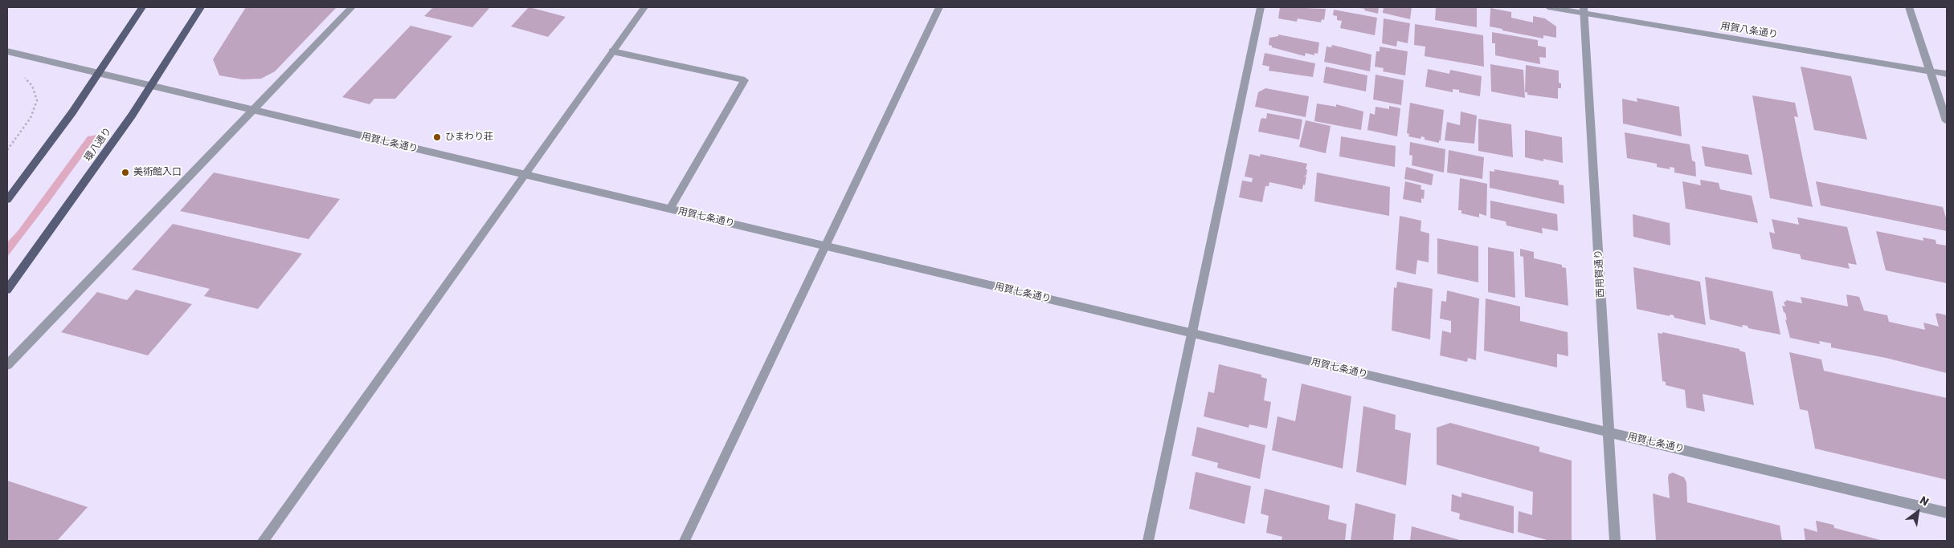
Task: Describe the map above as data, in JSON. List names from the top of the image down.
{
  "streets": {
    "main road": ["環八通り"],
    "street": ["用賀八条通り", "用賀七条通り", "西用賀通り"]
  },
  "crossings": [
    ["用賀八条通り", "西用賀通り"],
    ["用賀七条通り", "環八通り"],
    ["用賀七条通り", "西用賀通り"]
  ],
  "places": ["ひまわり荘", "美術館入口"],
  "north": "top right"
}
